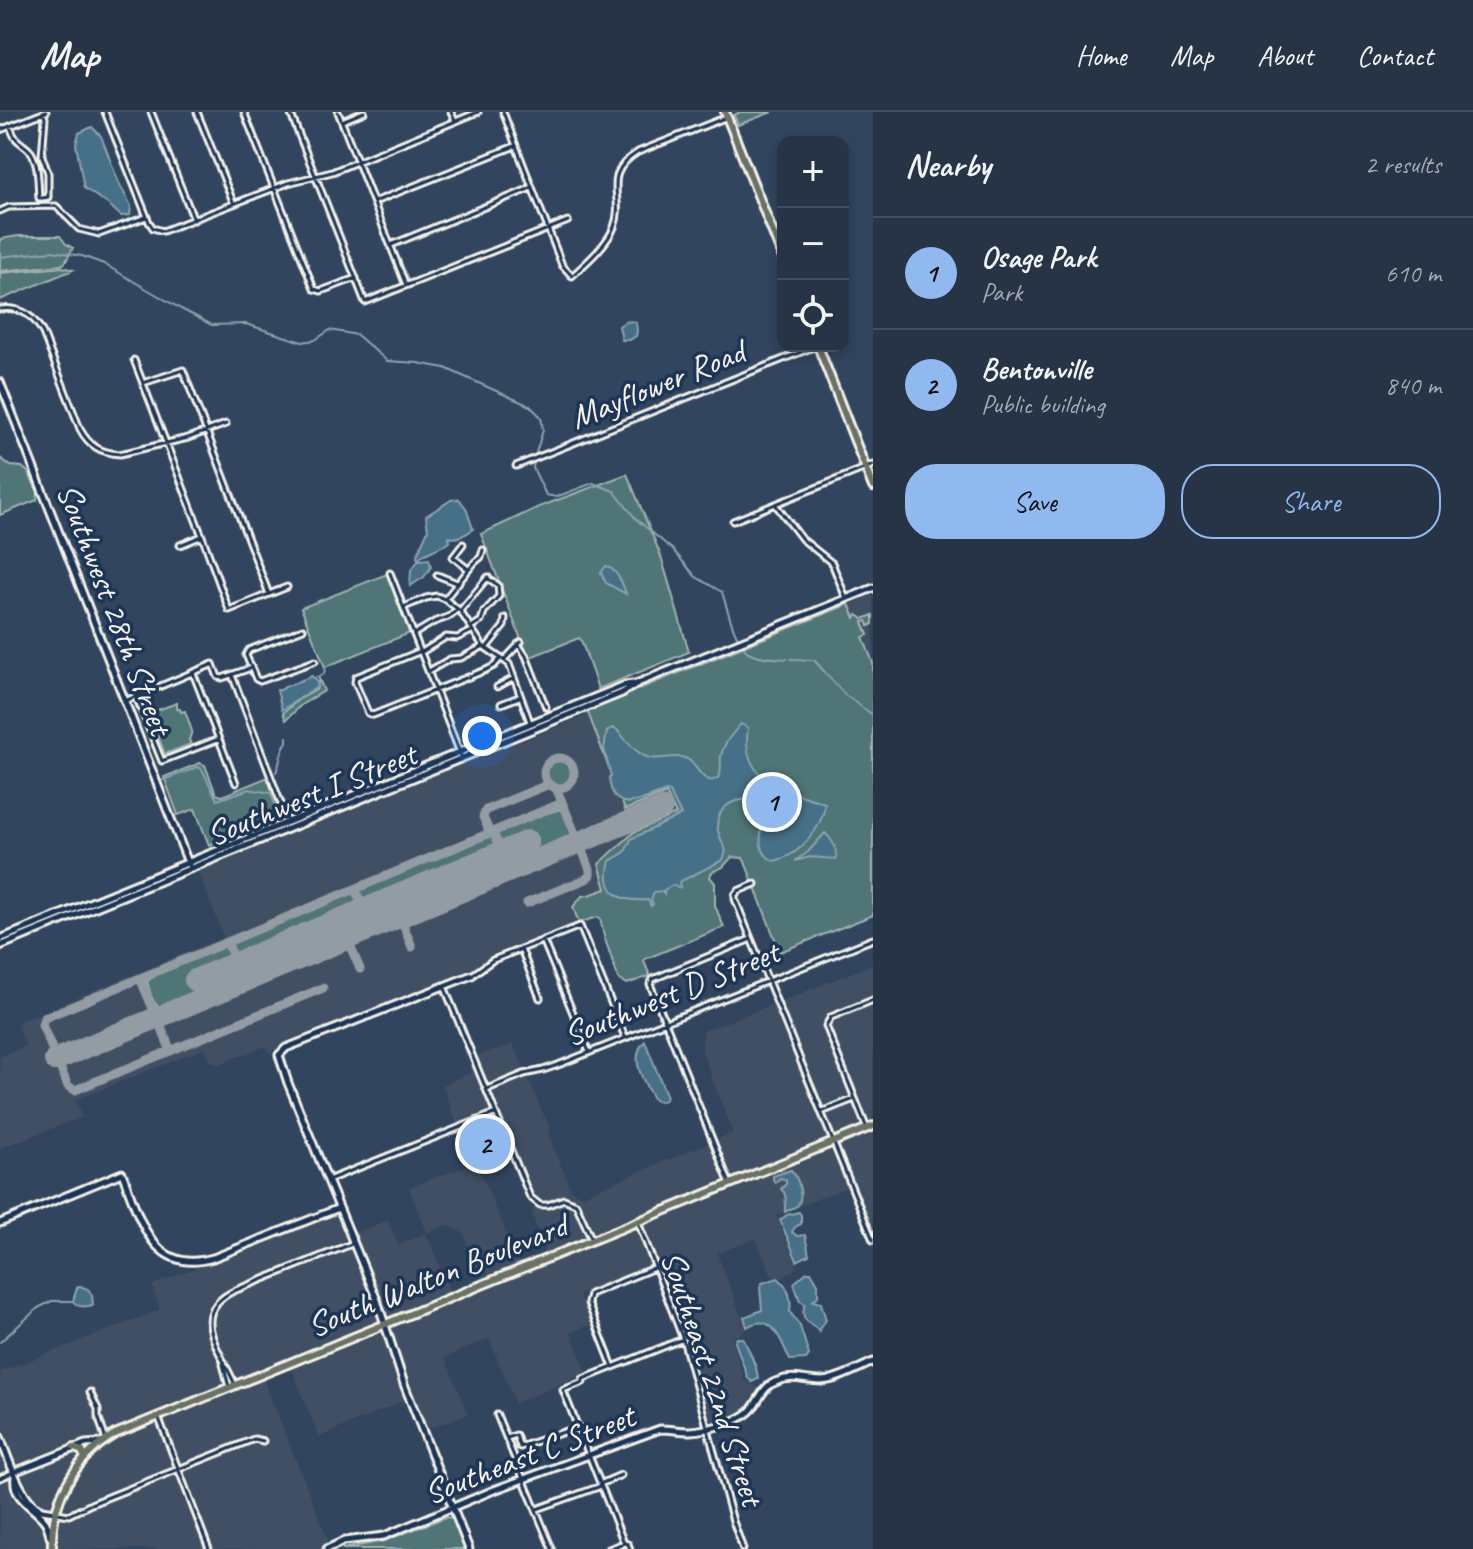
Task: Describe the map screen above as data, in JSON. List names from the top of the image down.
{
  "streets": {
    "main road": ["South Walton Boulevard"],
    "street": [
      "Mayflower Road",
      "Southwest 28th Street",
      "Southwest I Street",
      "Southwest D Street",
      "Southeast 22nd Street",
      "Southeast C Street"
    ]
  },
  "crossings": [
    ["Southwest 28th Street", "Southwest I Street"],
    ["South Walton Boulevard", "Southeast 22nd Street"],
    ["Southeast 22nd Street", "Southeast C Street"]
  ],
  "page": {
    "header": "Map",
    "nav": [
      "Home",
      "Map",
      "About",
      "Contact"
    ],
    "heading": ["Nearby", "2 results"],
    "map_buttons": ["+", "−"],
    "list": [
      {
        "mark": "1",
        "name": "Osage Park",
        "note": "Park",
        "value": "610 m"
      },
      {
        "mark": "2",
        "name": "Bentonville",
        "note": "Public building",
        "value": "840 m"
      }
    ],
    "buttons": ["Save", "Share"],
    "pins": ["1", "2"]
  }
}
